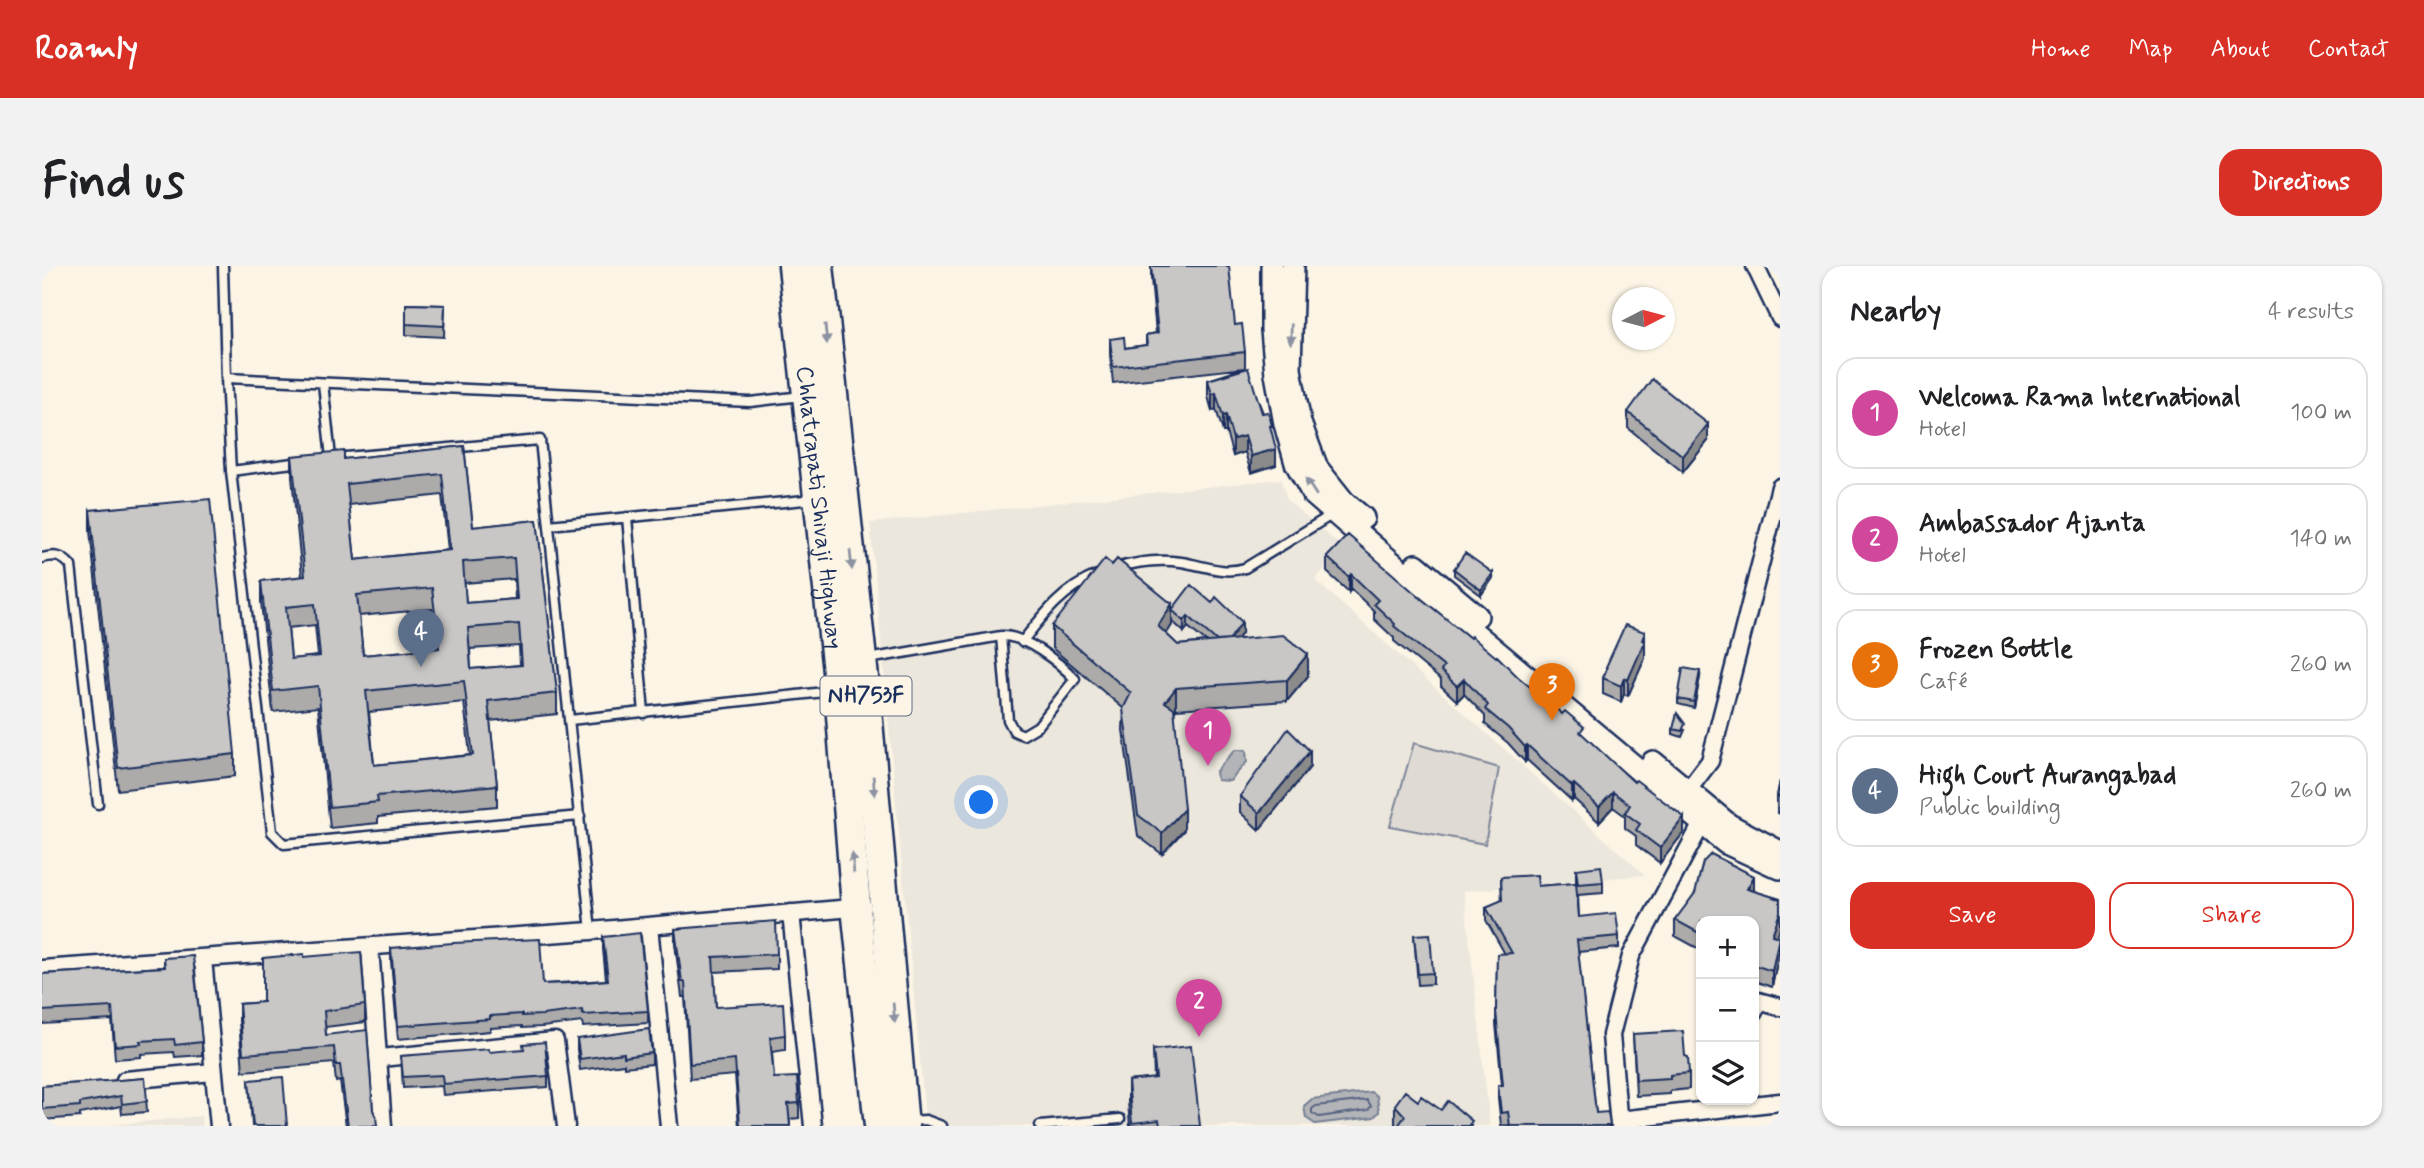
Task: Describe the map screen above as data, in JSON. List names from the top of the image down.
{
  "streets": {
    "highway": ["Chhatrapati Shivaji Highway", "NH753F"]
  },
  "north": "right",
  "page": {
    "header": "Roamly",
    "nav": [
      "Home",
      "Map",
      "About",
      "Contact"
    ],
    "buttons": [
      "Directions",
      ["Save", "Share"]
    ],
    "title": "Find us",
    "heading": ["Nearby", "4 results"],
    "list": [
      {
        "mark": "1",
        "name": "Welcoma Rama International",
        "note": "Hotel",
        "value": "100 m"
      },
      {
        "mark": "2",
        "name": "Ambassador Ajanta",
        "note": "Hotel",
        "value": "140 m"
      },
      {
        "mark": "3",
        "name": "Frozen Bottle",
        "note": "Café",
        "value": "260 m"
      },
      {
        "mark": "4",
        "name": "High Court Aurangabad",
        "note": "Public building",
        "value": "260 m"
      }
    ],
    "pins": [
      "4",
      "3",
      "1",
      "2"
    ],
    "map_buttons": ["+", "−"]
  }
}
